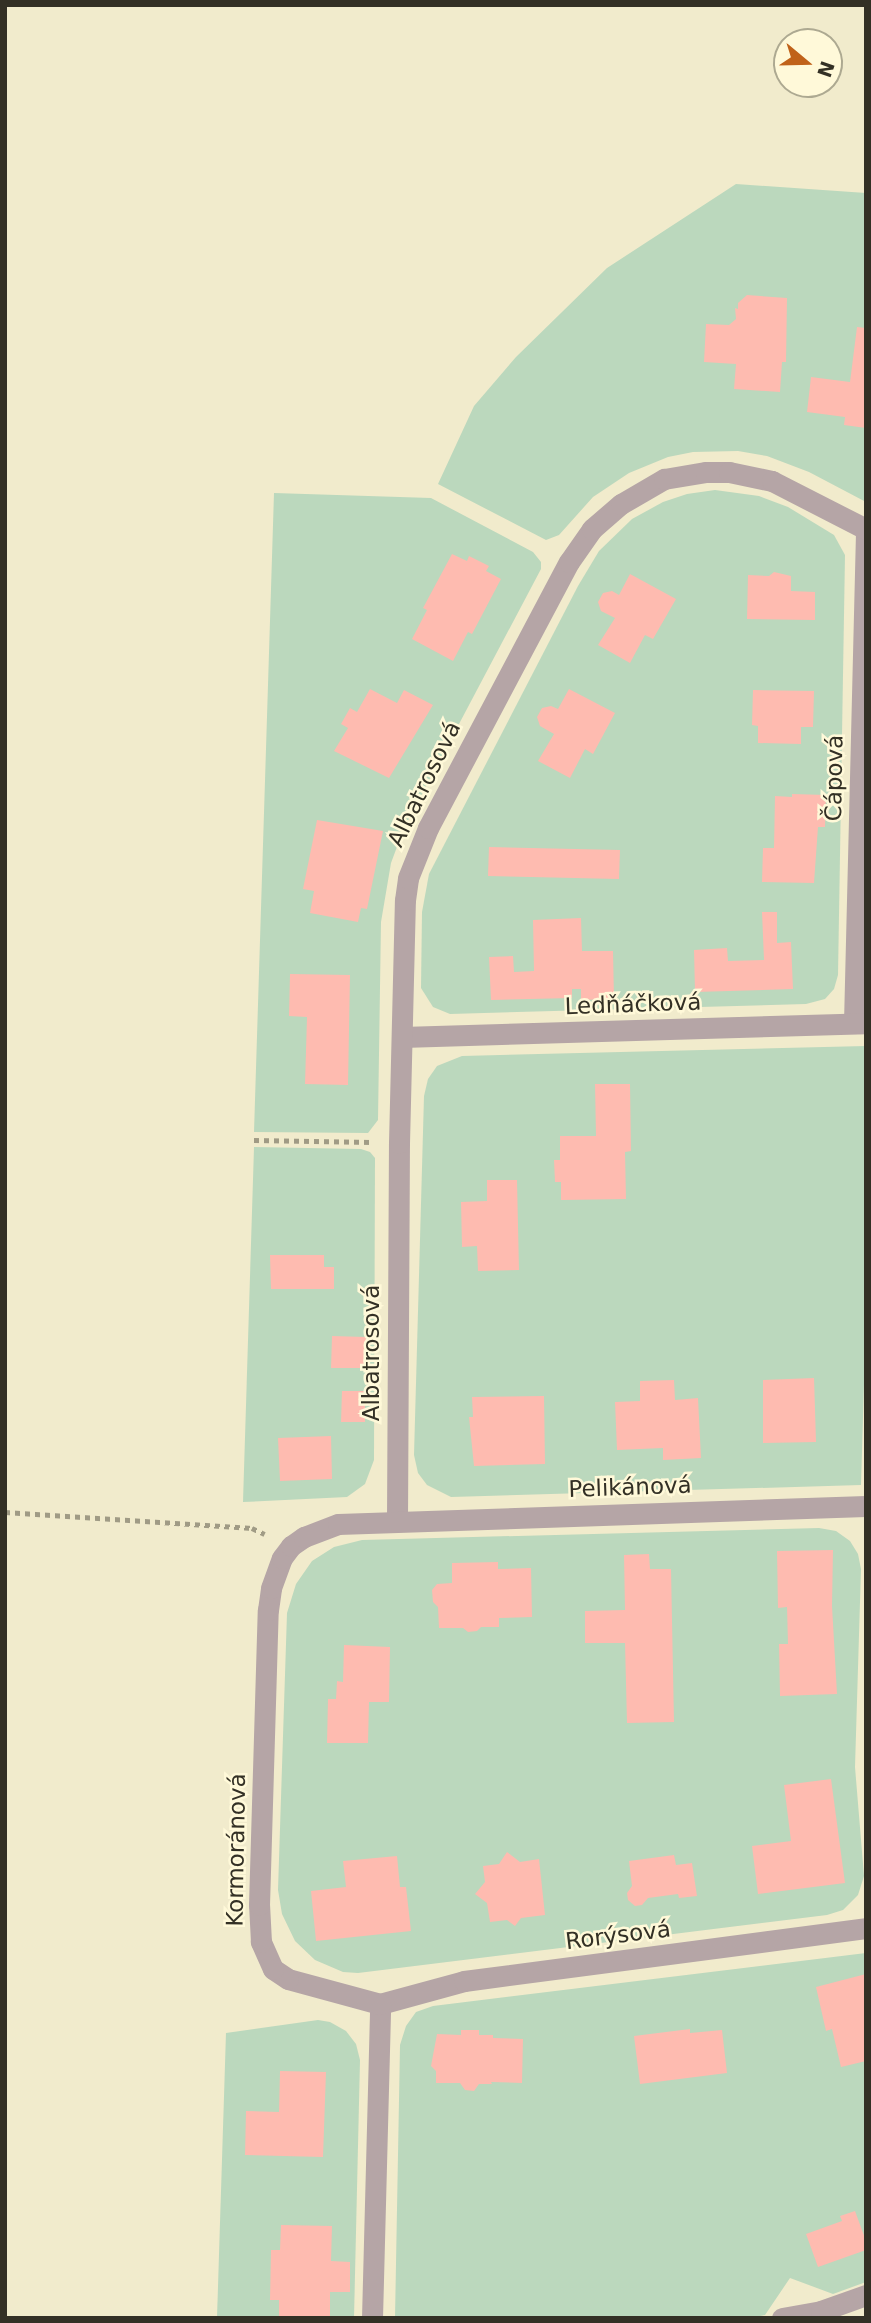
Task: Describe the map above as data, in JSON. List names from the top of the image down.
{
  "streets": {
    "street": [
      "Čápová",
      "Albatrosová",
      "Ledňáčková",
      "Pelikánová",
      "Kormoránová",
      "Rorýsová"
    ]
  },
  "crossings": [
    ["Čápová", "Ledňáčková"],
    ["Albatrosová", "Ledňáčková"],
    ["Albatrosová", "Pelikánová"],
    ["Kormoránová", "Rorýsová"]
  ],
  "north": "right"
}
